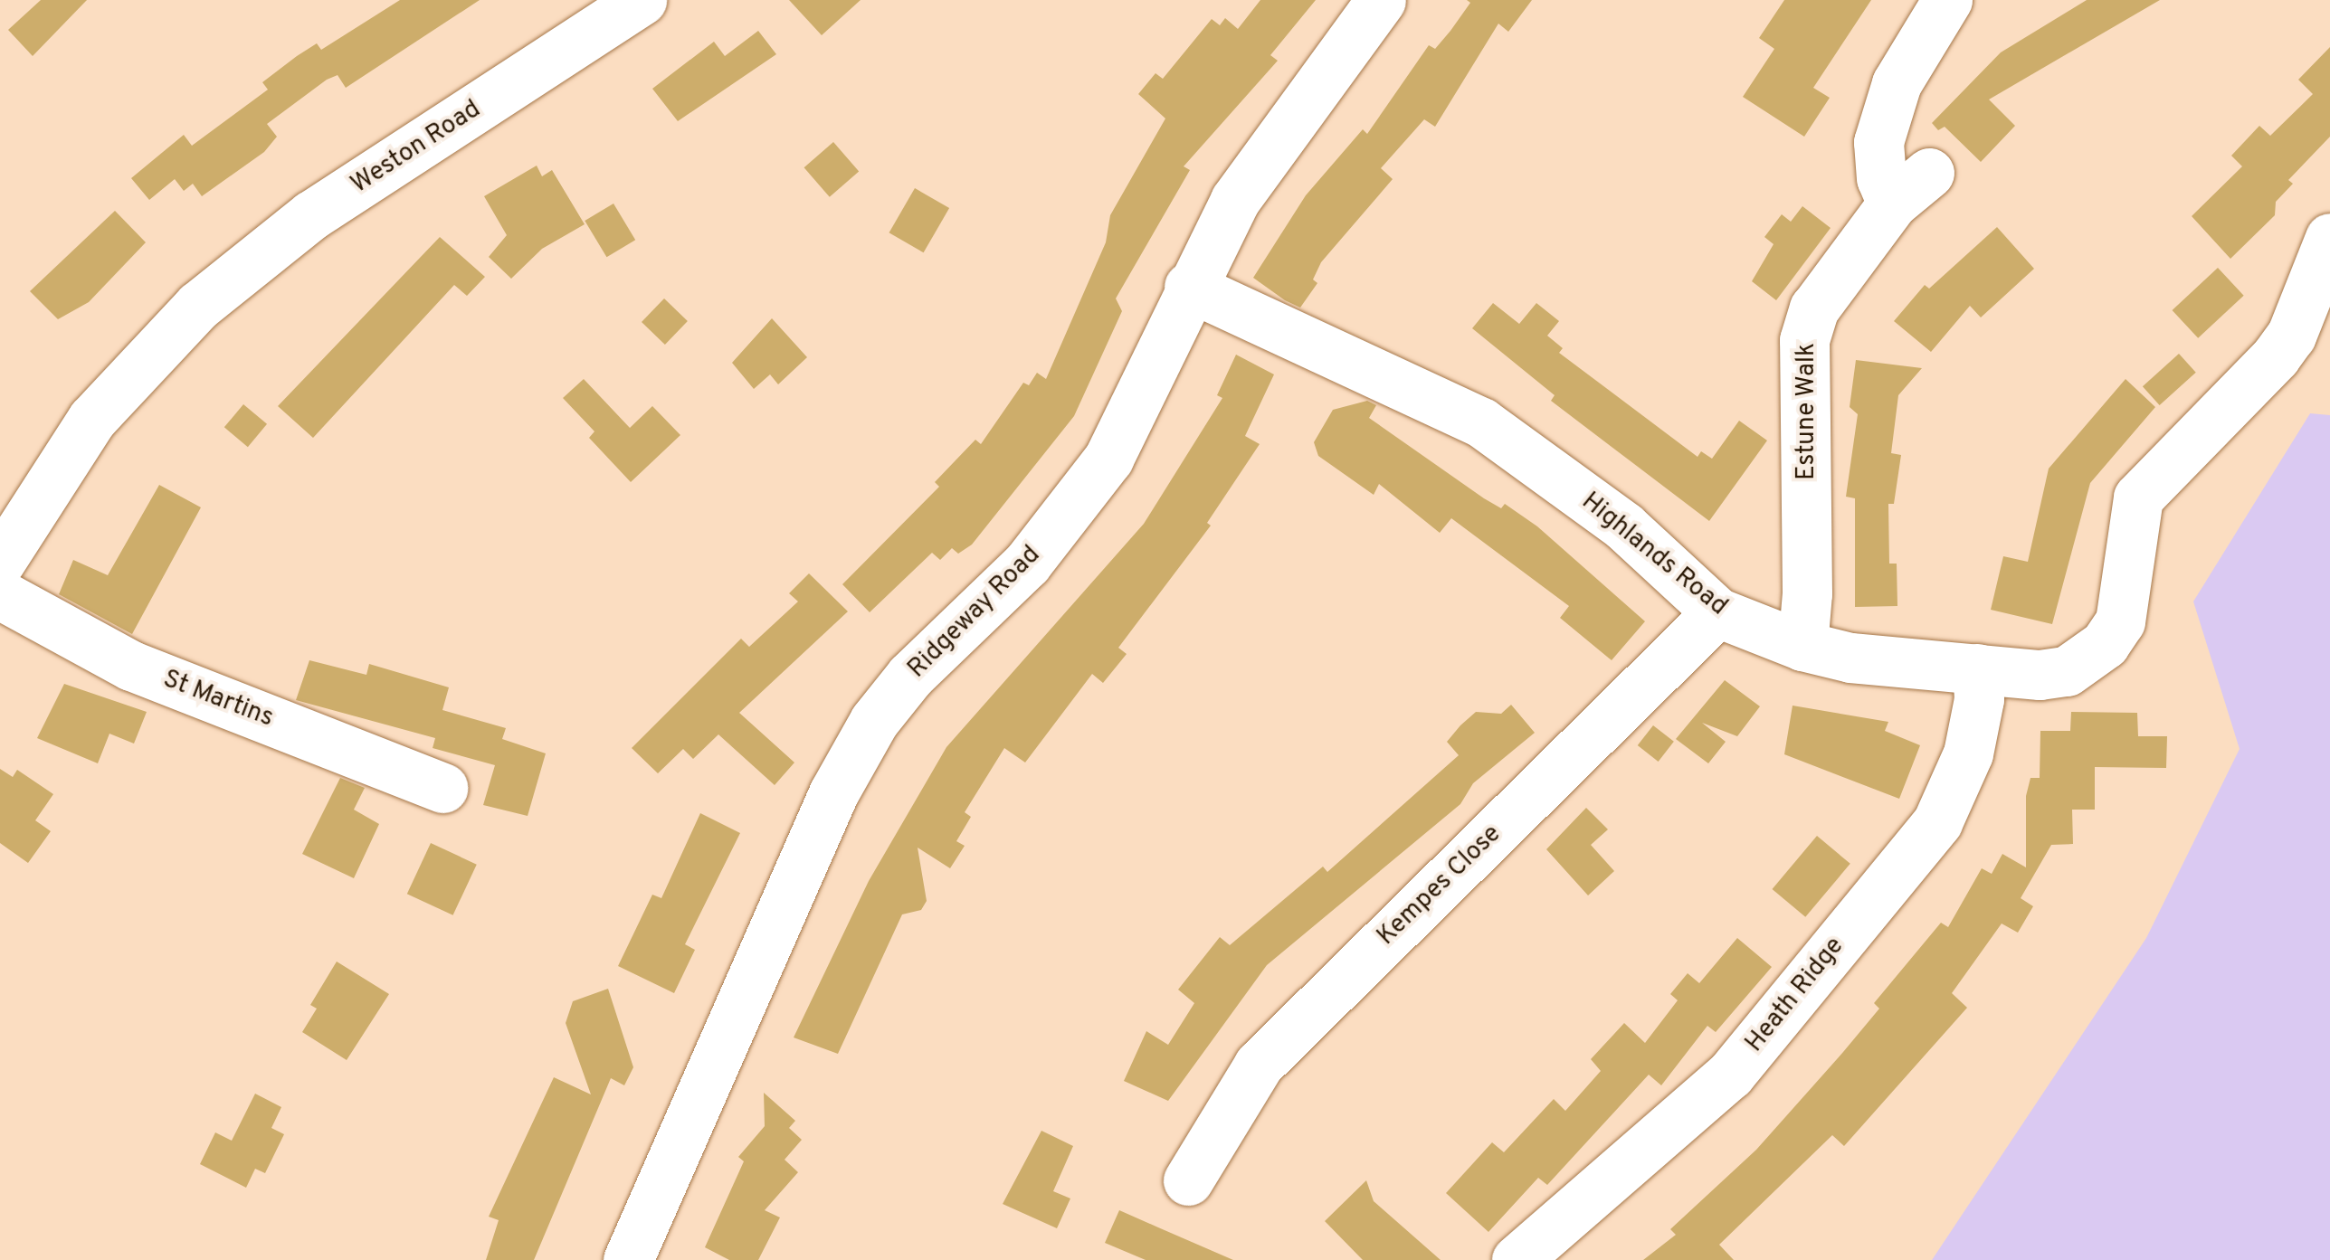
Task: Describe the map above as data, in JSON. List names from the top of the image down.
{
  "streets": {
    "street": [
      "Weston Road",
      "Estune Walk",
      "Highlands Road",
      "Ridgeway Road",
      "St Martins",
      "Kempes Close",
      "Heath Ridge"
    ]
  },
  "crossings": [
    ["Estune Walk", "Highlands Road"],
    ["Highlands Road", "Ridgeway Road"],
    ["Highlands Road", "Kempes Close"],
    ["Highlands Road", "Heath Ridge"]
  ]
}
